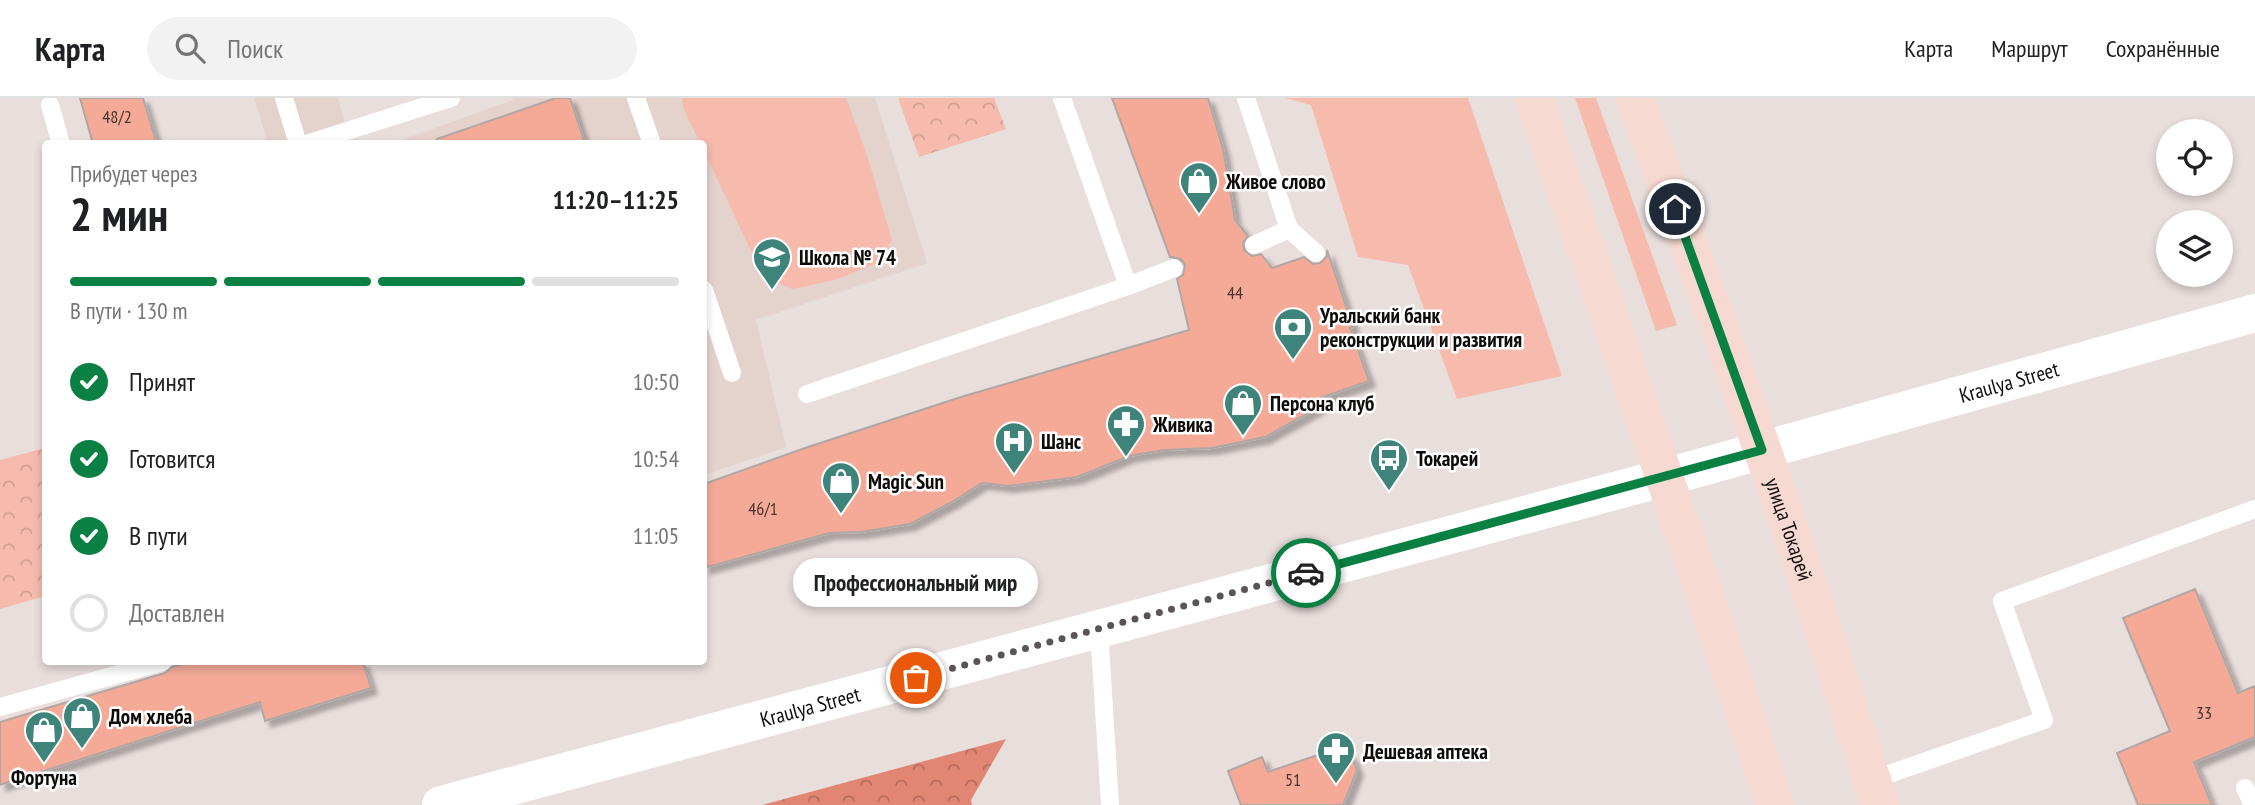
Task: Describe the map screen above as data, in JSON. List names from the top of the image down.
{
  "streets": {
    "main road": ["Kraulya Street", "улица Токарей"]
  },
  "crossings": [
    ["Kraulya Street", "улица Токарей"]
  ],
  "places": {
    "shop": [
      "Живое слово",
      "Персона клуб",
      "Magic Sun",
      "Дом хлеба",
      "Фортуна"
    ],
    "school or university": ["Школа № 74"],
    "bank": ["Уральский банк реконструкции и развития"],
    "pharmacy": ["Живика", "Дешевая аптека"],
    "hospital": ["Шанс"],
    "bus stop": ["Токарей"],
    "other": ["Профессиональный мир"]
  },
  "house_numbers": [
    "48/2",
    "44",
    "46/1",
    "33",
    "51"
  ],
  "page": {
    "header": "Карта",
    "search": "Поиск",
    "nav": ["Карта", "Маршрут", "Сохранённые"],
    "heading": ["2 мин", "Прибудет через", "11:20–11:25"],
    "bar": "В пути · 130 m",
    "list": [
      ["Принят", "10:50"],
      ["Готовится", "10:54"],
      ["В пути", "11:05"],
      "Доставлен"
    ],
    "bubble": "Профессиональный мир"
  }
}
